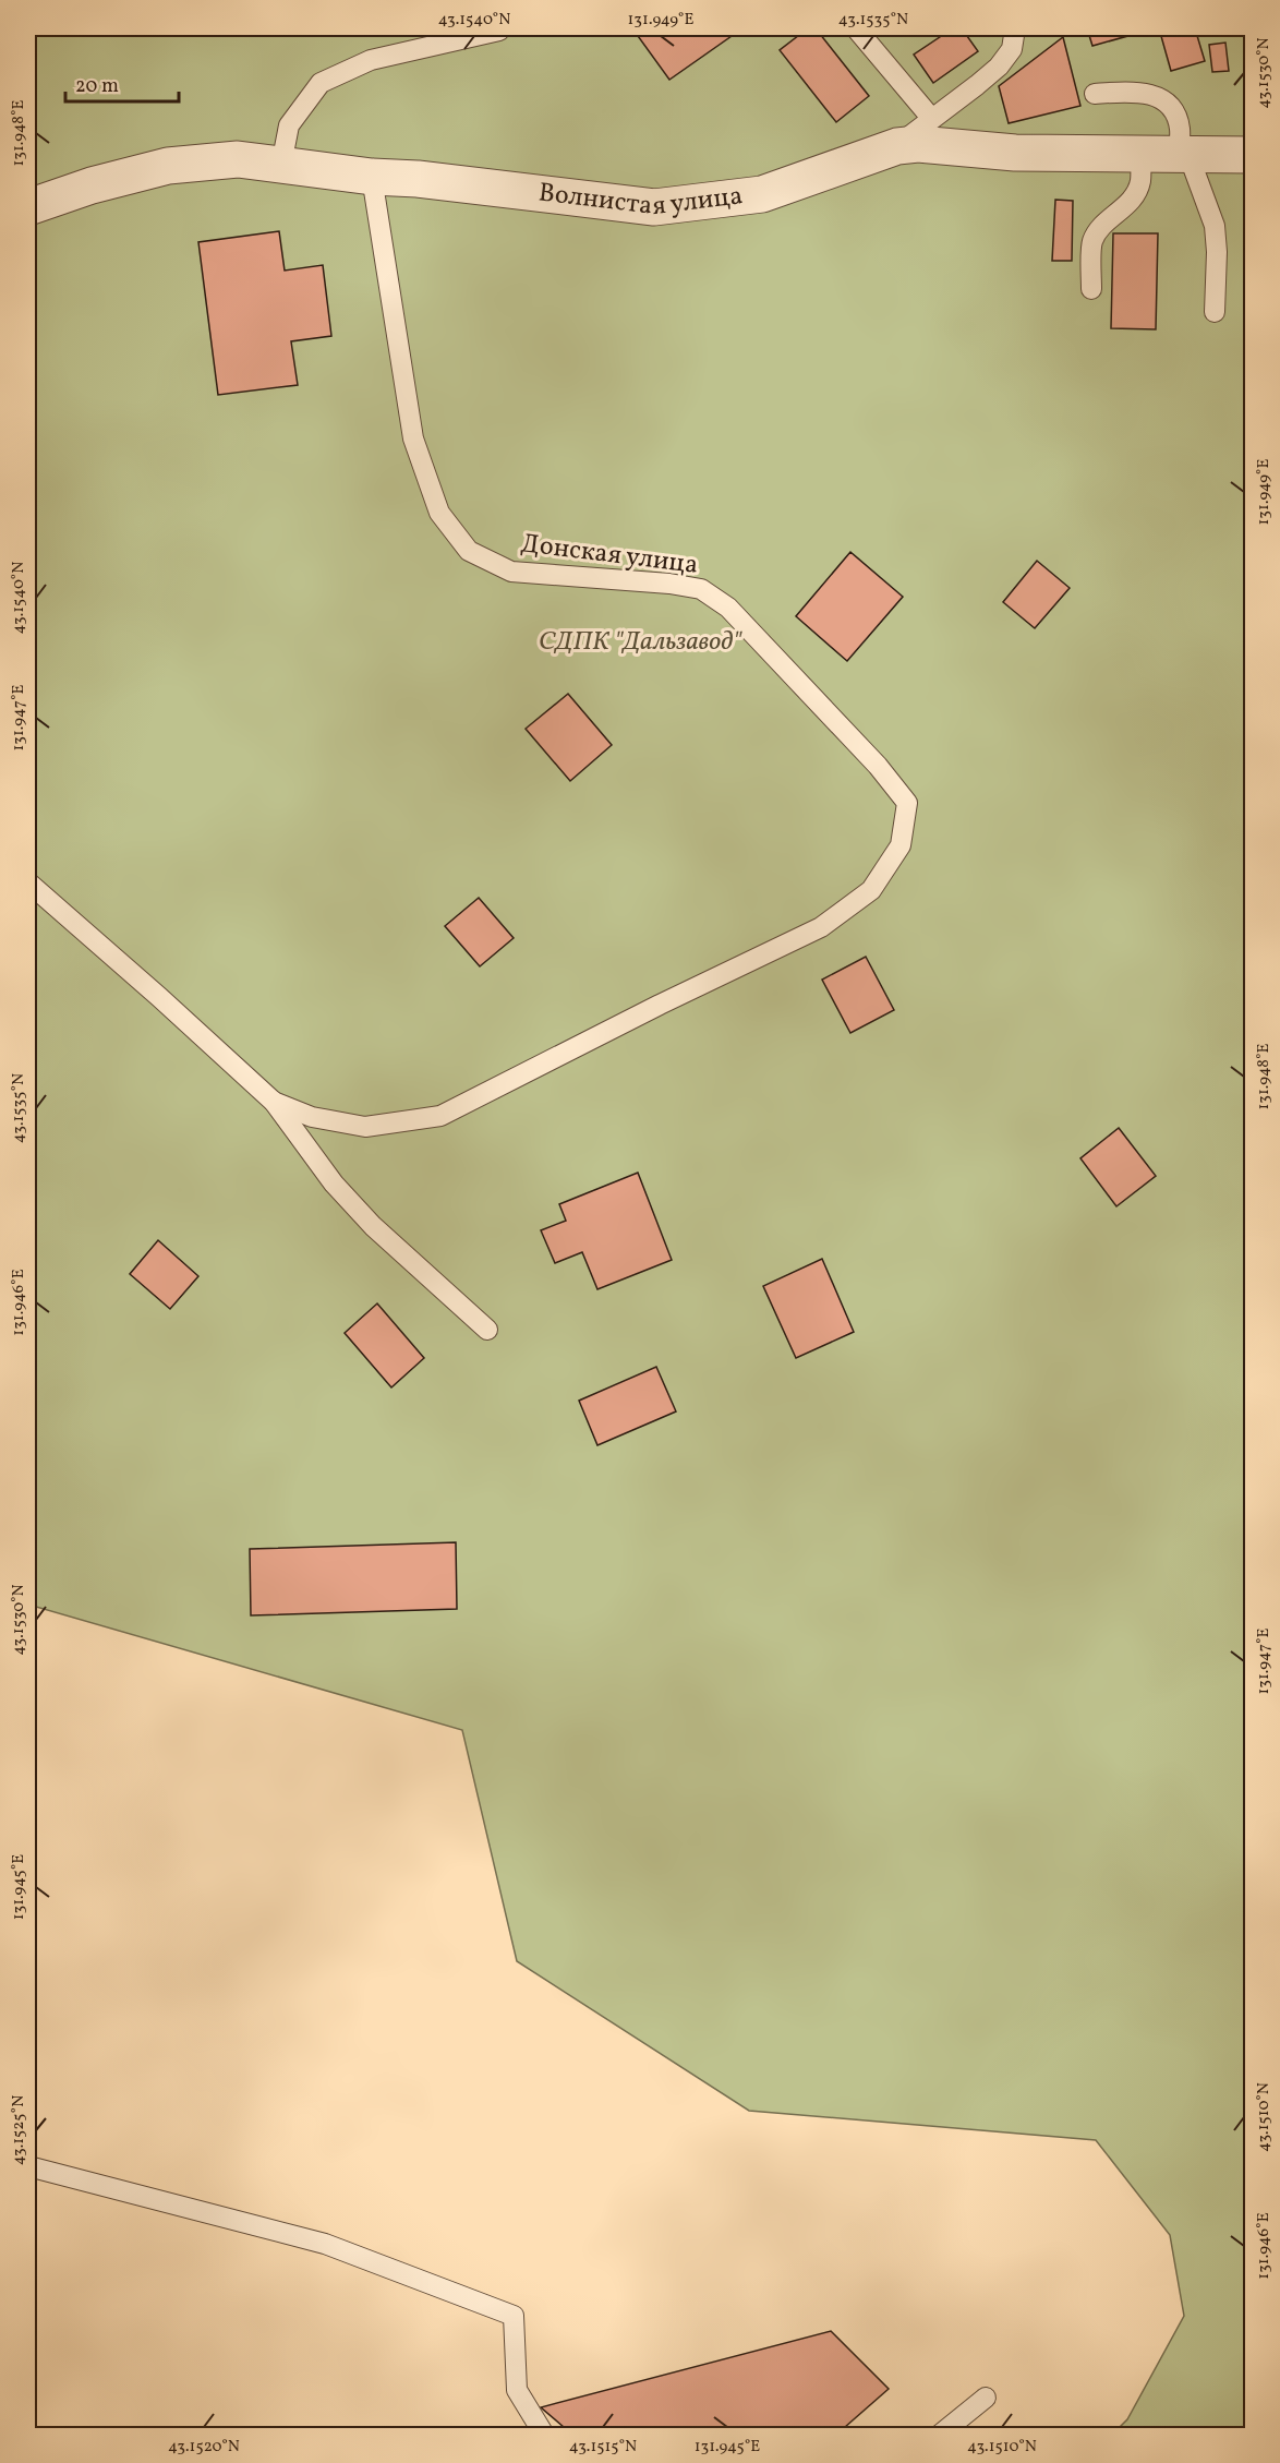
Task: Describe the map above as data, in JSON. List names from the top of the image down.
{
  "streets": {
    "street": ["Волнистая улица"],
    "lane": ["Донская улица"]
  },
  "crossings": [
    ["Волнистая улица", "Донская улица"]
  ],
  "parks": ["СДПК \"Дальзавод\""],
  "scale_bar": "20 m",
  "coordinates": [
    "43.1540°N",
    "131.949°E",
    "43.1535°N",
    "43.1530°N",
    "131.948°E",
    "131.947°E",
    "131.946°E",
    "131.945°E",
    "43.1510°N",
    "43.1525°N",
    "43.1520°N",
    "43.1515°N"
  ]
}
